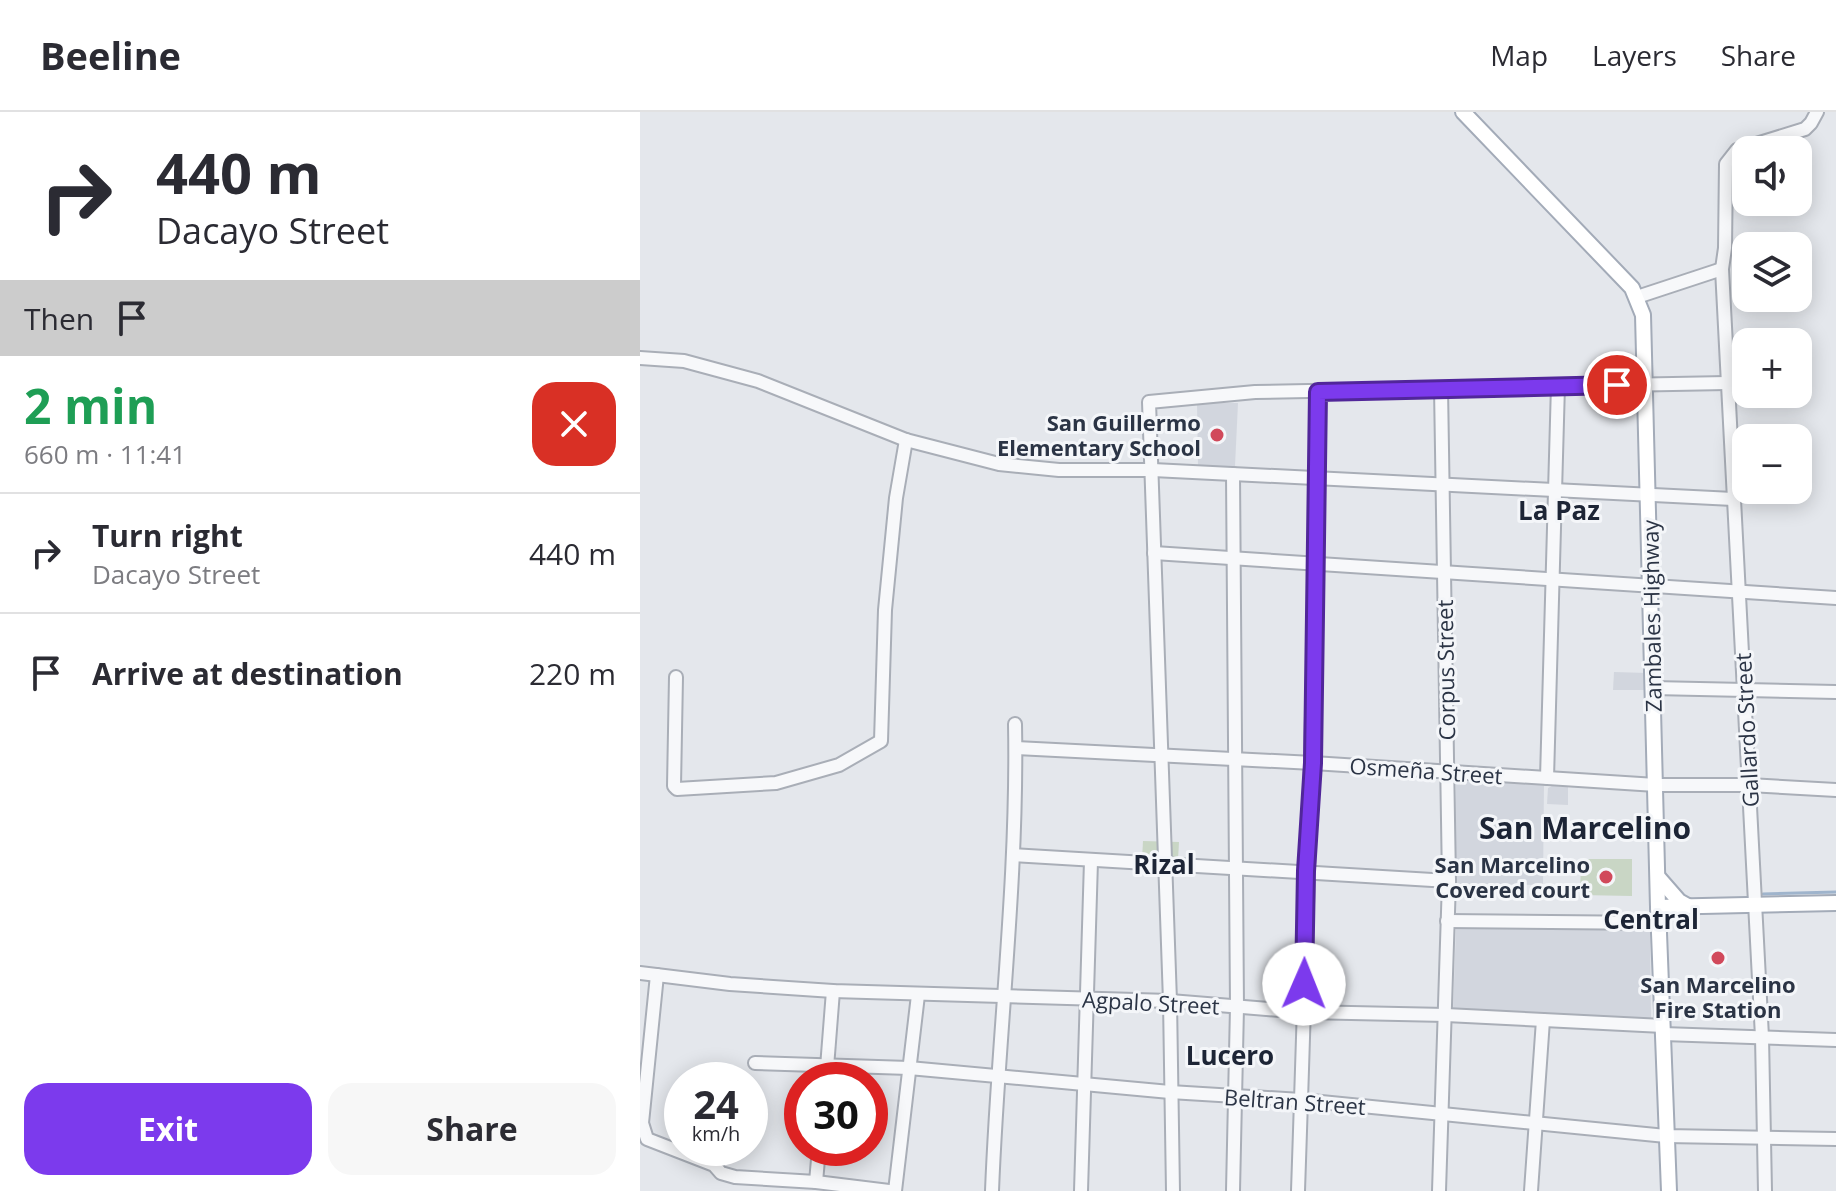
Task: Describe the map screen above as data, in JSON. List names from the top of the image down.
{
  "streets": {
    "main road": ["Zambales Highway"],
    "street": [
      "Corpus Street",
      "Gallardo Street",
      "Osmeña Street",
      "Agpalo Street",
      "Beltran Street"
    ]
  },
  "crossings": [
    ["Zambales Highway", "Osmeña Street"],
    ["Zambales Highway", "Agpalo Street"],
    ["Zambales Highway", "Beltran Street"],
    ["Corpus Street", "Osmeña Street"],
    ["Corpus Street", "Agpalo Street"],
    ["Corpus Street", "Beltran Street"],
    ["Gallardo Street", "Osmeña Street"],
    ["Gallardo Street", "Agpalo Street"],
    ["Gallardo Street", "Beltran Street"]
  ],
  "districts": [
    "La Paz",
    "San Marcelino",
    "Rizal",
    "Central",
    "Lucero"
  ],
  "places": ["San Guillermo Elementary School", "San Marcelino Covered court", "San Marcelino Fire Station"],
  "page": {
    "header": "Beeline",
    "nav": ["Map", "Layers", "Share"],
    "turn": ["440 m", "Dacayo Street"],
    "map_buttons": ["+", "−"],
    "then": "Then",
    "heading": ["2 min", "660 m · 11:41"],
    "list": [
      {
        "name": "Turn right",
        "note": "Dacayo Street",
        "value": "440 m"
      },
      {
        "name": "Arrive at destination",
        "value": "220 m"
      }
    ],
    "speed": "24 km/h",
    "limit": "30",
    "buttons": ["Exit", "Share"]
  }
}
